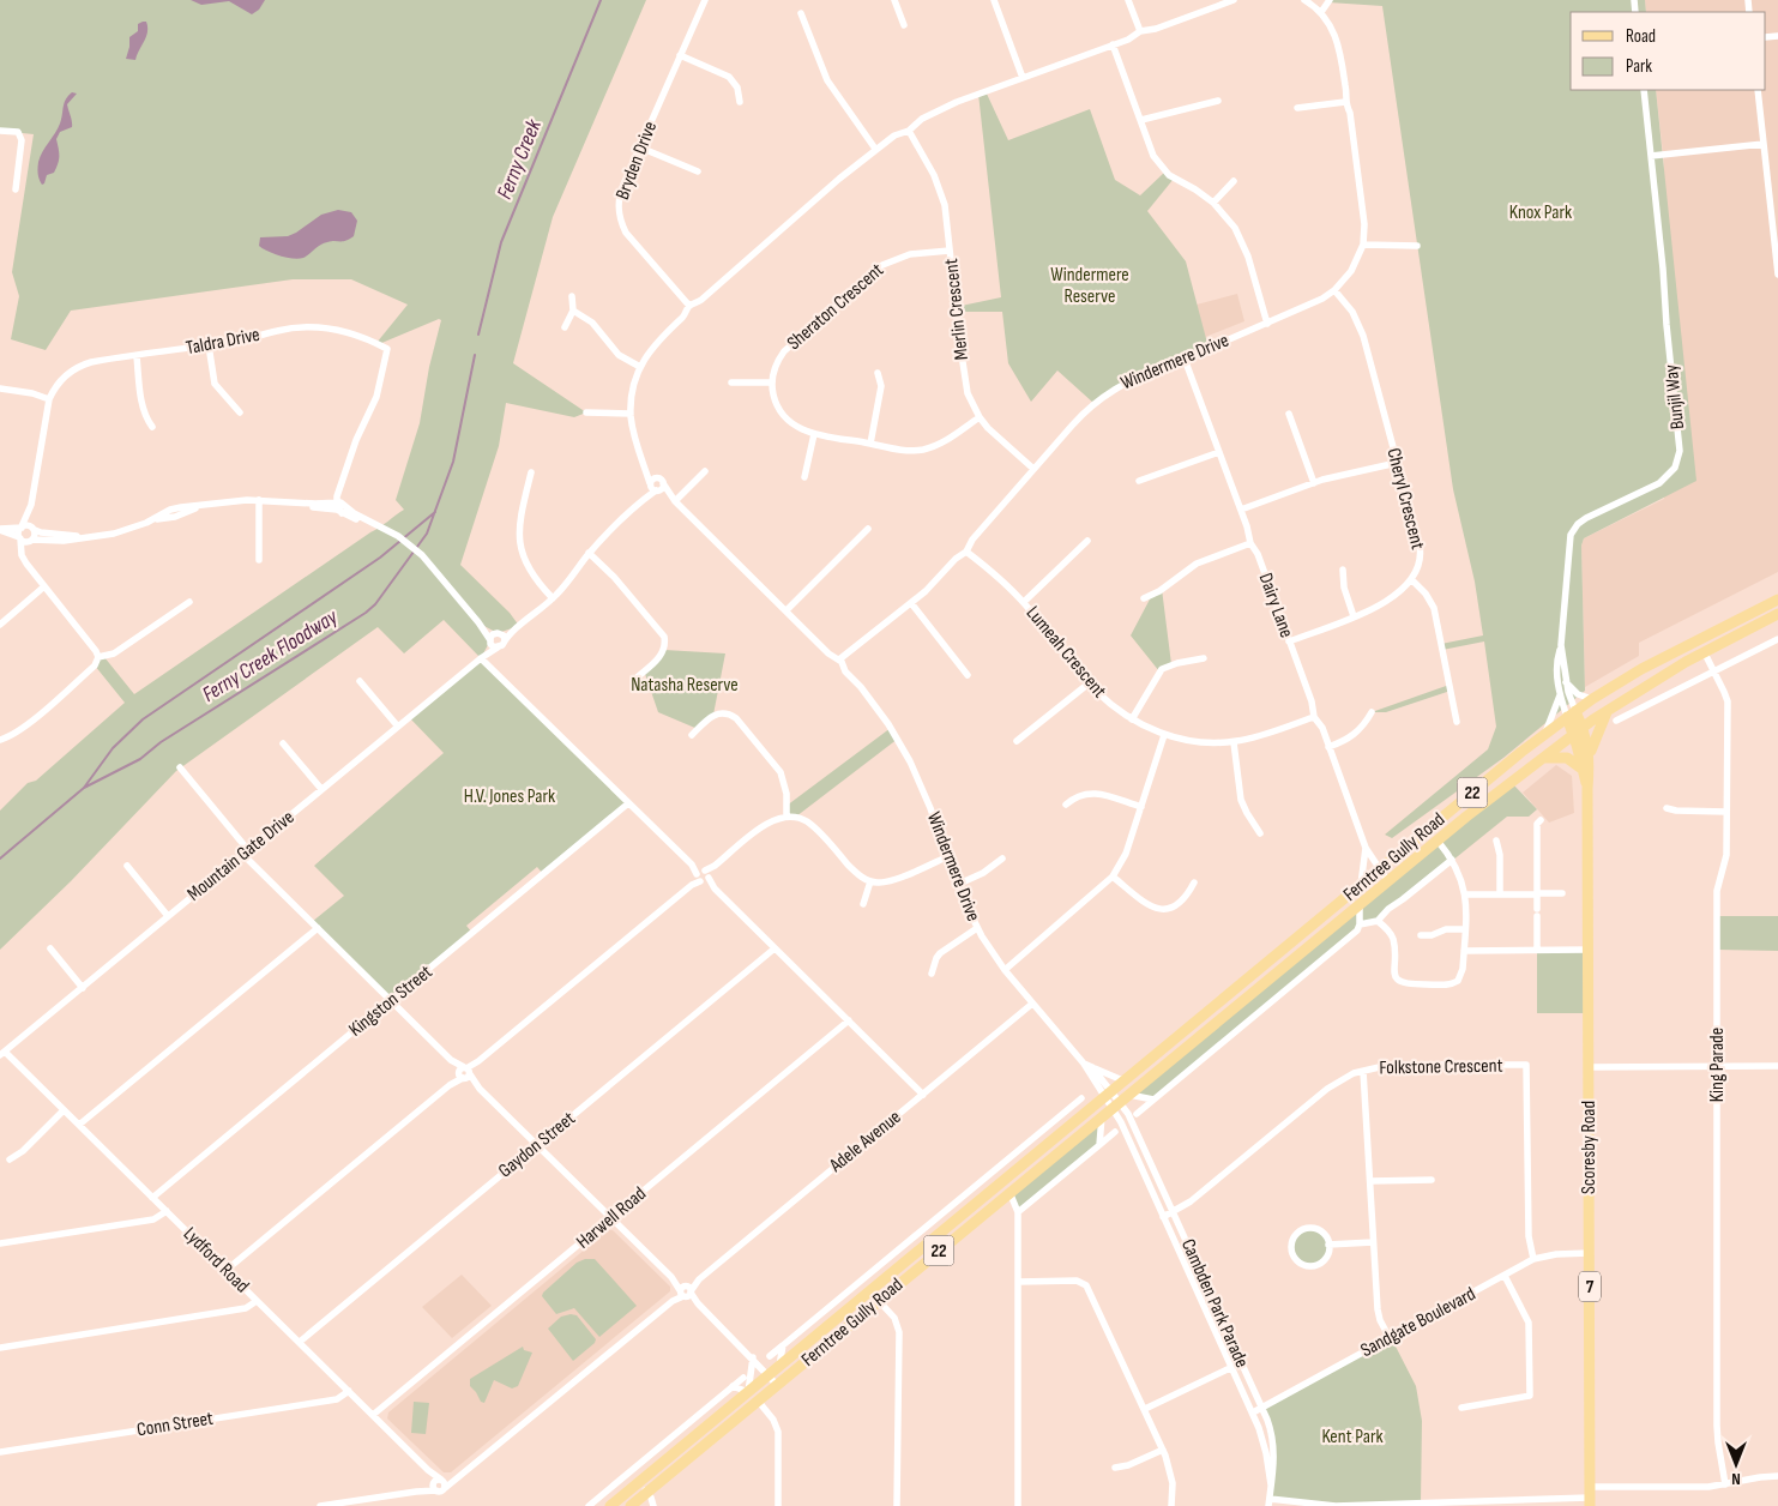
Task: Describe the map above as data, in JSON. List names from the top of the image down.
{
  "streets": {
    "main road": [
      "22",
      "Ferntree Gully Road",
      "Scoresby Road",
      "7"
    ],
    "street": [
      "Bryden Drive",
      "Sheraton Crescent",
      "Merlin Crescent",
      "Taldra Drive",
      "Windermere Drive",
      "Bunjil Way",
      "Cheryl Crescent",
      "Dairy Lane",
      "Lumeah Crescent",
      "Mountain Gate Drive",
      "Kingston Street",
      "King Parade",
      "Folkstone Crescent",
      "Adele Avenue",
      "Gaydon Street",
      "Harwell Road",
      "Lydford Road",
      "Cambden Park Parade",
      "Sandgate Boulevard",
      "Conn Street"
    ]
  },
  "crossings": [
    ["Sheraton Crescent", "Merlin Crescent"],
    ["Merlin Crescent", "Windermere Drive"],
    ["Windermere Drive", "Cheryl Crescent"],
    ["Windermere Drive", "Dairy Lane"],
    ["Windermere Drive", "Lumeah Crescent"],
    ["Windermere Drive", "Ferntree Gully Road"],
    ["Windermere Drive", "Adele Avenue"],
    ["Bunjil Way", "Ferntree Gully Road"],
    ["Bunjil Way", "7"],
    ["Cheryl Crescent", "Dairy Lane"],
    ["Dairy Lane", "Lumeah Crescent"],
    ["Dairy Lane", "Ferntree Gully Road"],
    ["Mountain Gate Drive", "Lydford Road"],
    ["Ferntree Gully Road", "King Parade"],
    ["Ferntree Gully Road", "Scoresby Road"],
    ["Ferntree Gully Road", "7"],
    ["Ferntree Gully Road", "Cambden Park Parade"],
    ["Kingston Street", "Lydford Road"],
    ["Folkstone Crescent", "Cambden Park Parade"],
    ["Folkstone Crescent", "Sandgate Boulevard"],
    ["Adele Avenue", "Lydford Road"],
    ["Gaydon Street", "Lydford Road"],
    ["Scoresby Road", "7"],
    ["Scoresby Road", "Sandgate Boulevard"],
    ["Harwell Road", "Lydford Road"],
    ["Lydford Road", "Conn Street"],
    ["Cambden Park Parade", "Sandgate Boulevard"]
  ],
  "water": ["Ferny Creek", "Ferny Creek Floodway"],
  "parks": [
    "Knox Park",
    "Windermere Reserve",
    "Natasha Reserve",
    "H.V. Jones Park",
    "Kent Park"
  ],
  "legend": ["Road", "Park"],
  "north": "bottom"
}
